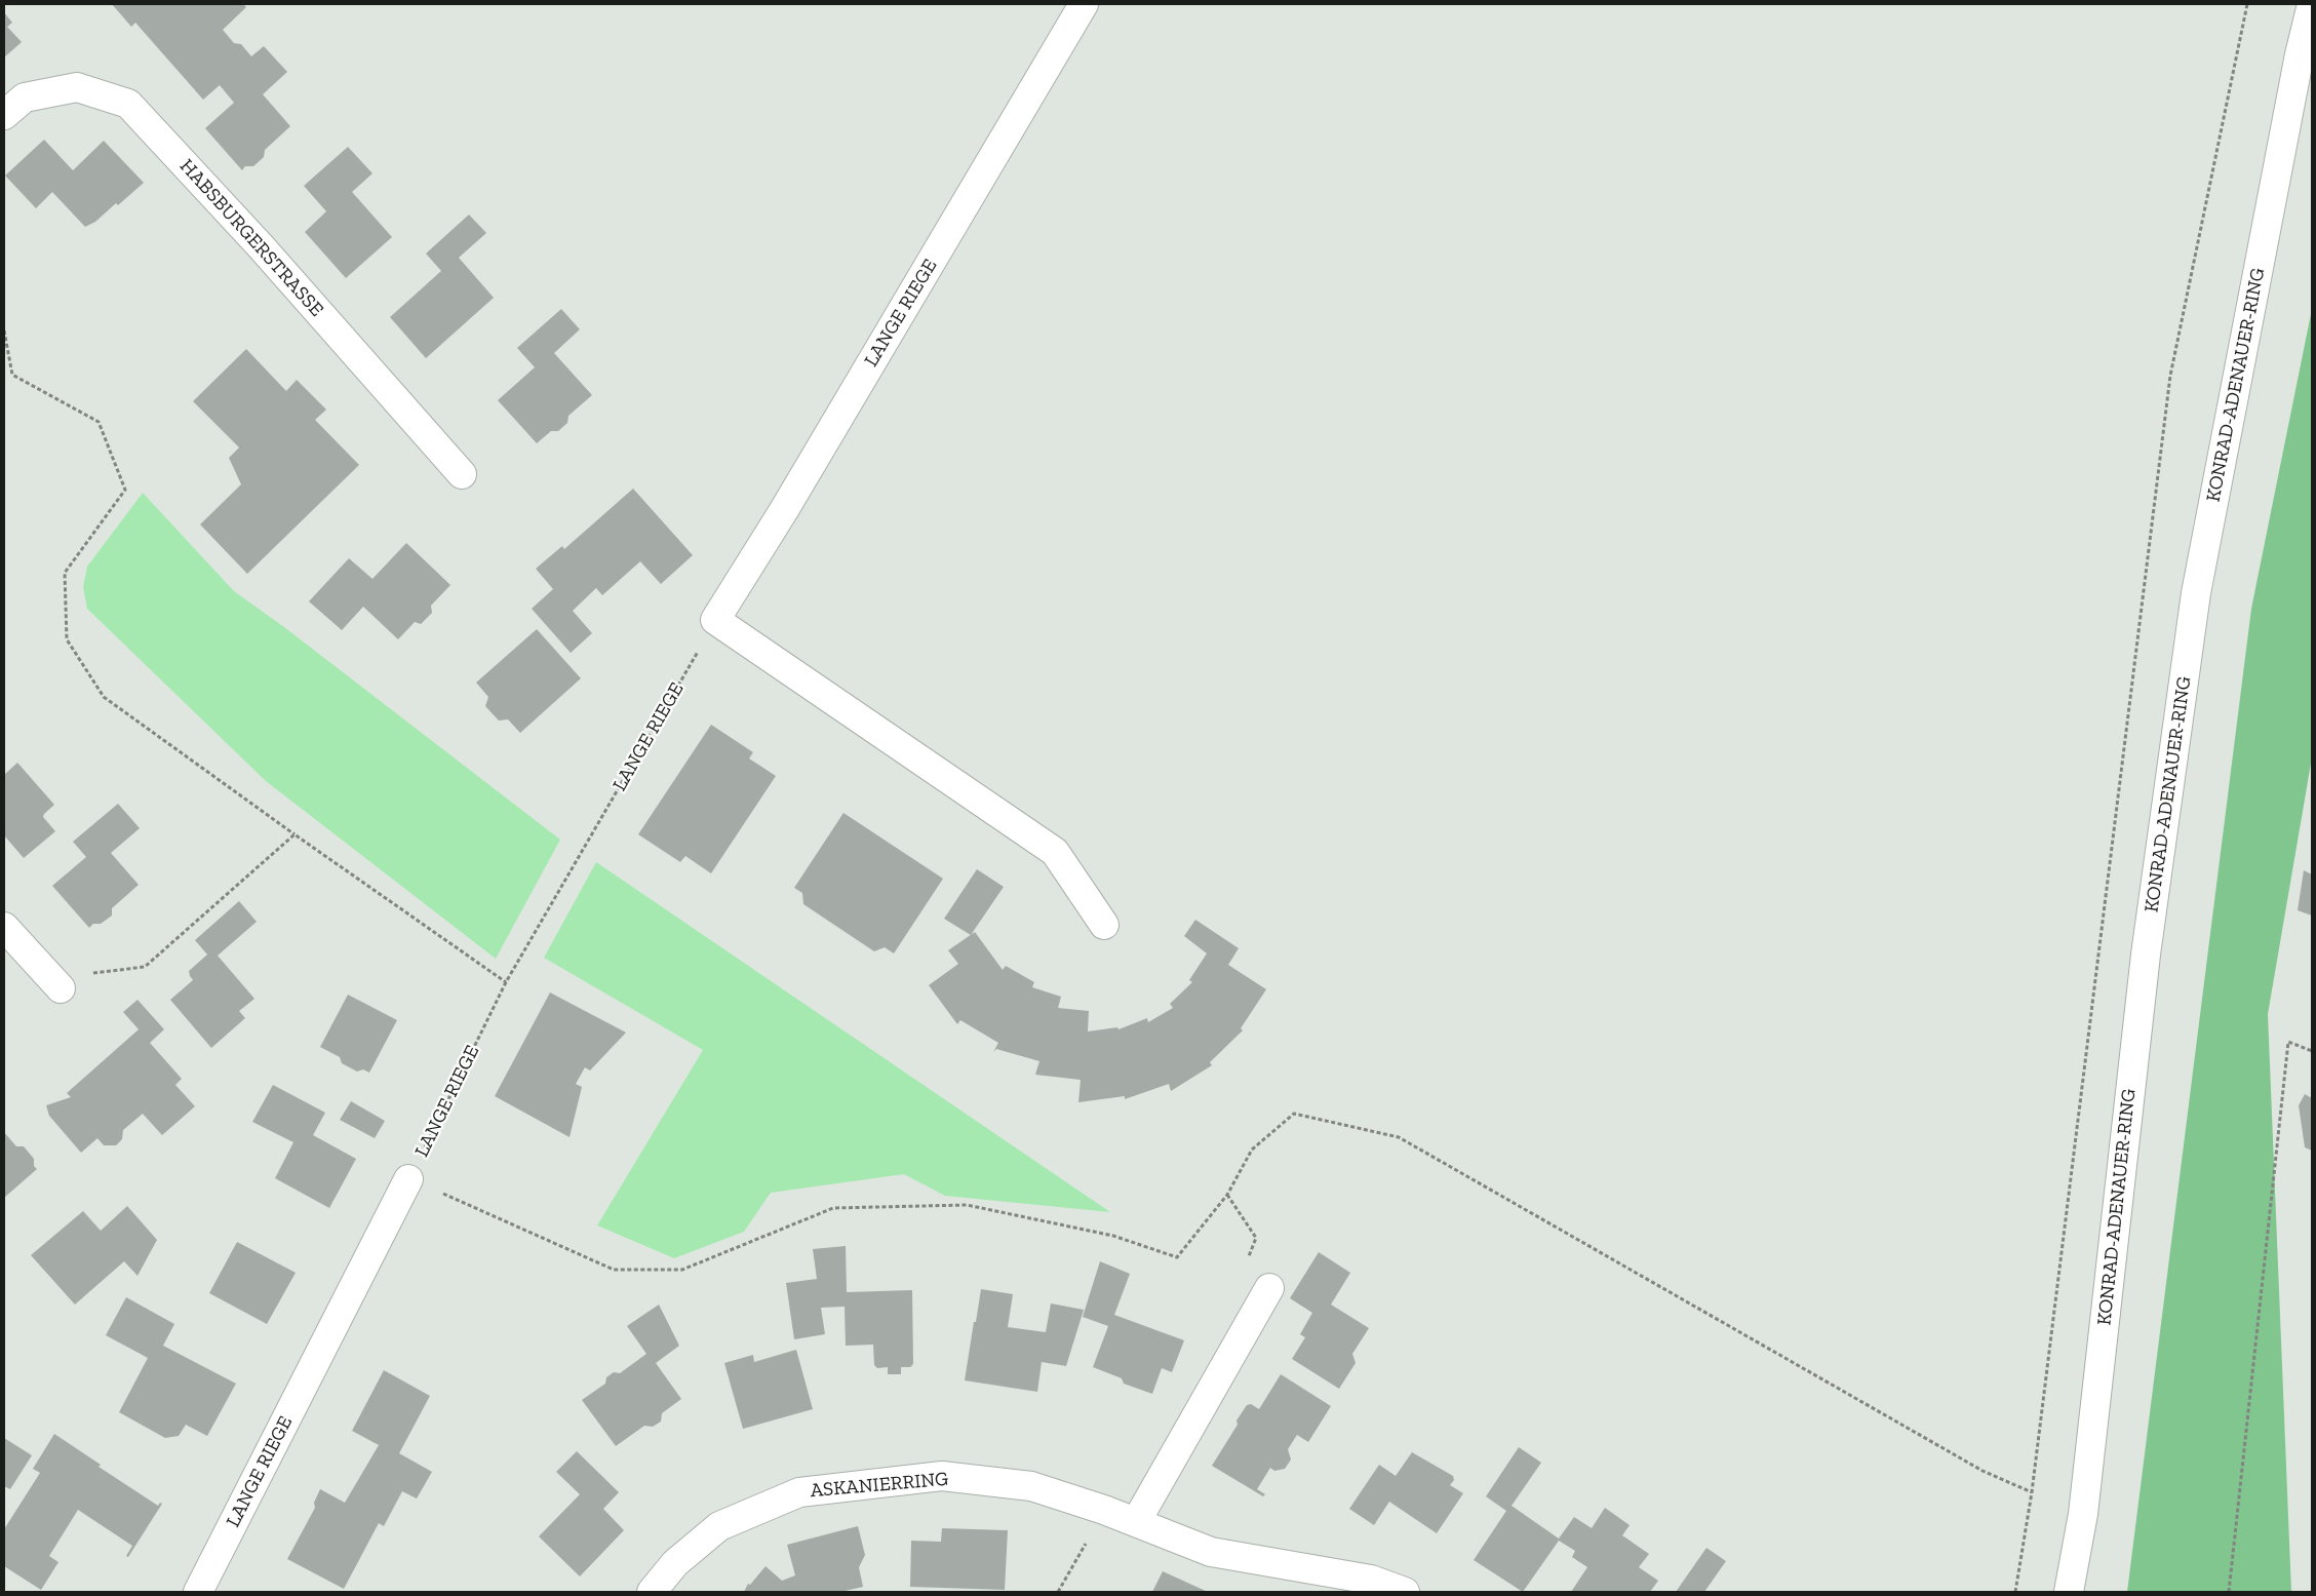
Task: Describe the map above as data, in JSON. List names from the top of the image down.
{
  "streets": {
    "street": [
      "HABSBURGERSTRASSE",
      "LANGE RIEGE",
      "KONRAD-ADENAUER-RING",
      "ASKANIERRING"
    ]
  }
}
